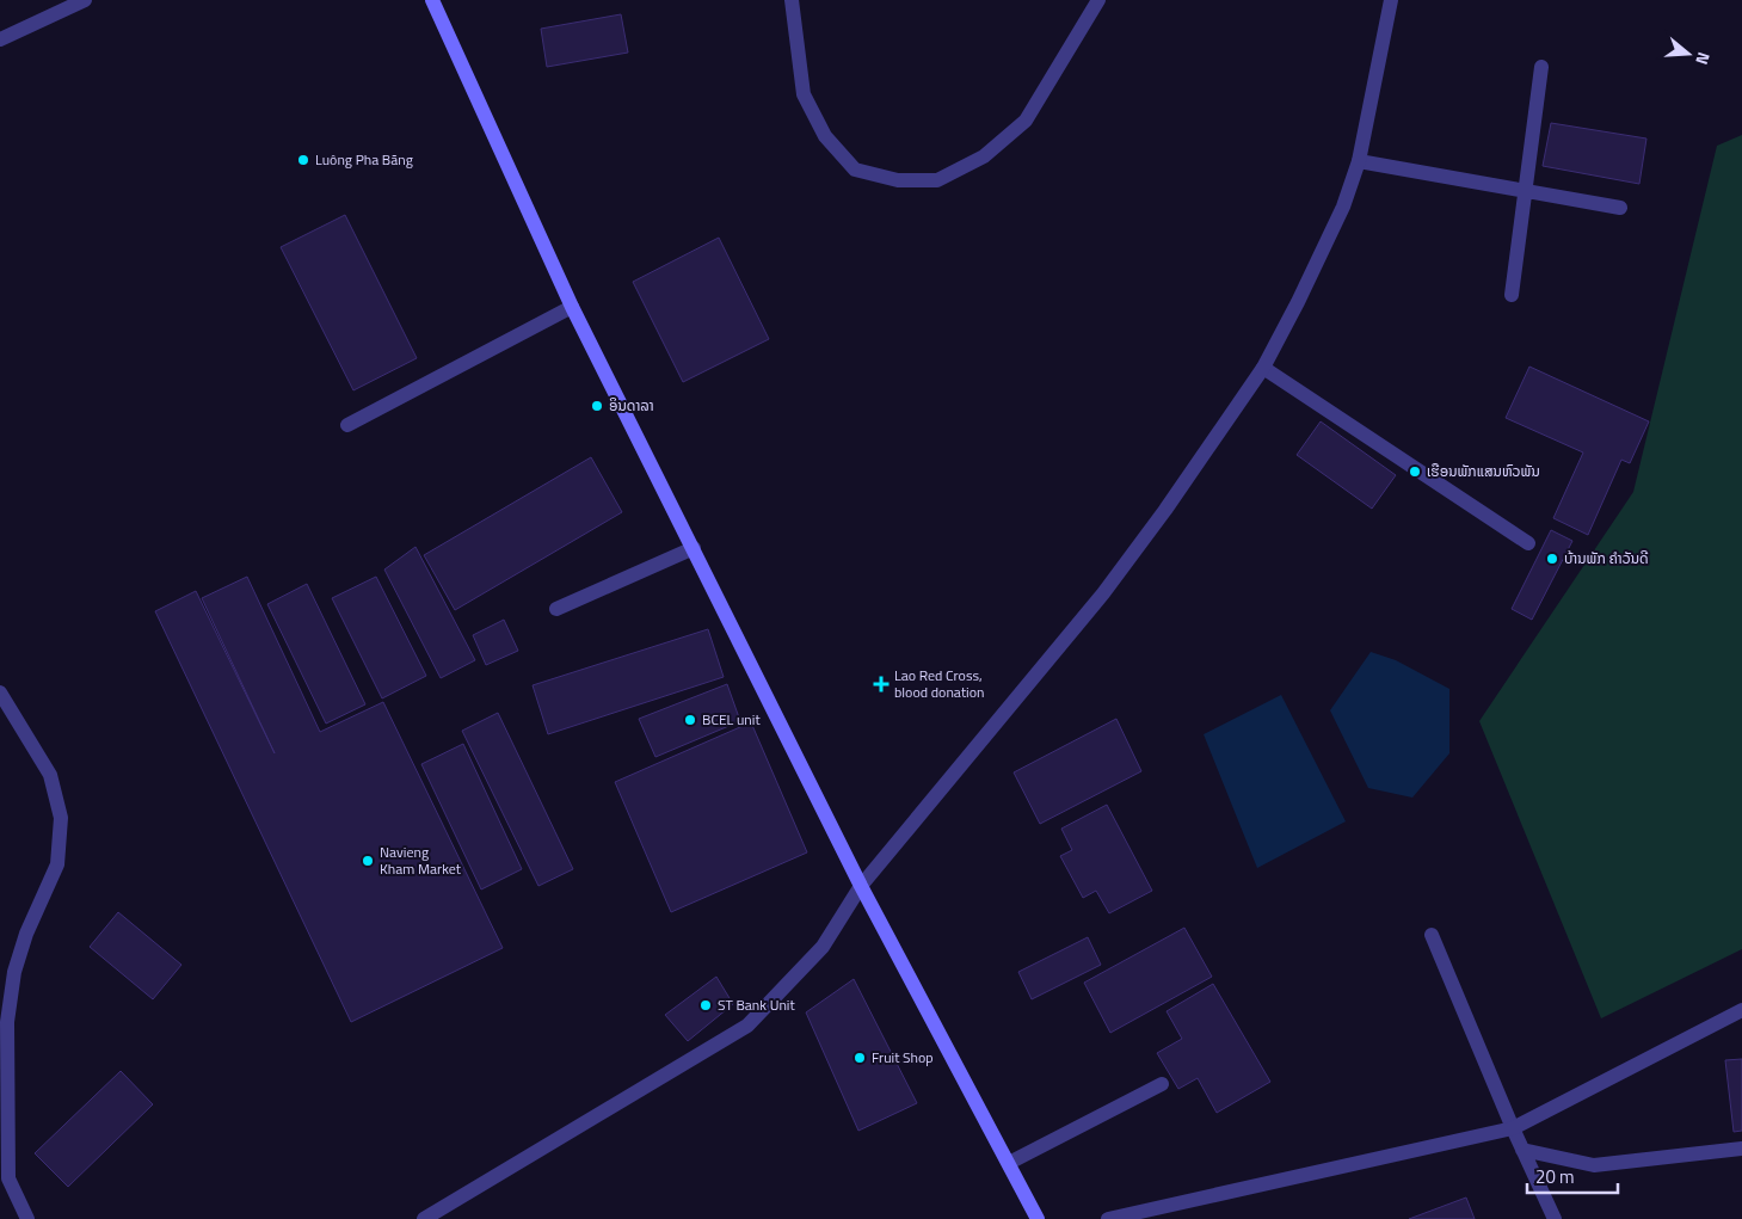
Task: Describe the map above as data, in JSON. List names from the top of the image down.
{
  "places": {
    "other": [
      "Luông Pha Băng",
      "ອິນດາລາ",
      "ເຮືອນພັກແສນຫົວພັນ",
      "ບ້ານພັກ ຄໍາວັນດີ",
      "BCEL unit",
      "Navieng Kham Market",
      "ST Bank Unit",
      "Fruit Shop"
    ],
    "health": ["Lao Red Cross, blood donation"]
  },
  "scale_bar": "20 m",
  "north": "right"
}
